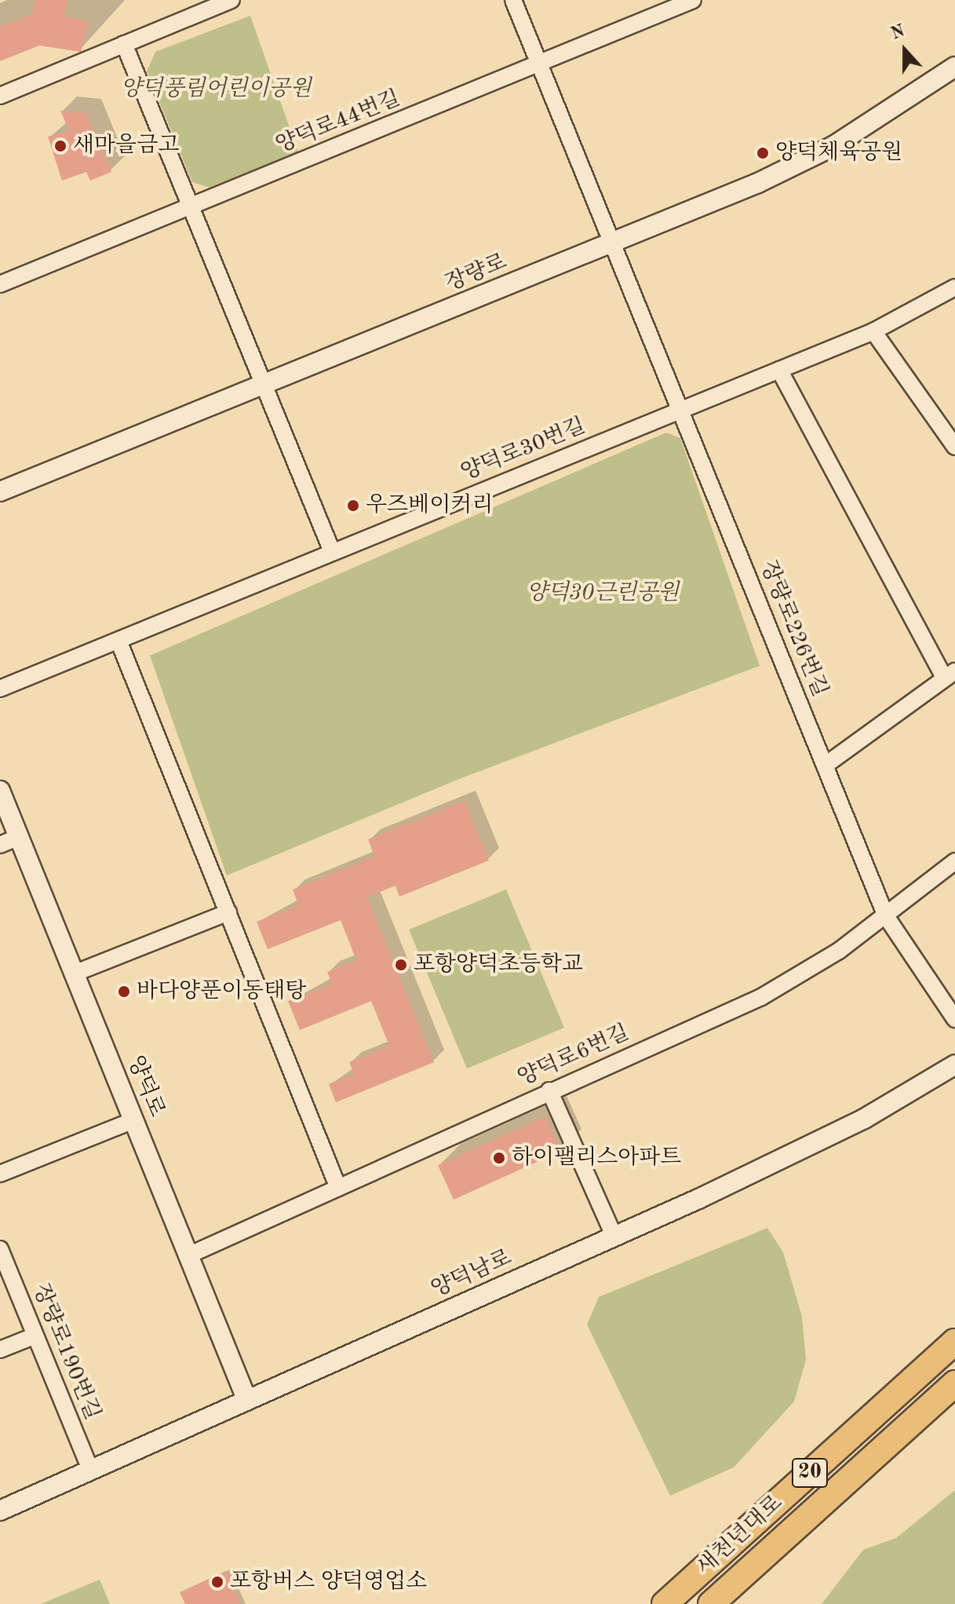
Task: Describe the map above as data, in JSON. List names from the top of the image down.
{
  "streets": {
    "main road": ["20", "새천년대로"],
    "street": [
      "양덕로44번길",
      "장량로",
      "양덕로30번길",
      "장량로226번길",
      "양덕로6번길",
      "양덕로",
      "양덕남로",
      "장량로190번길"
    ]
  },
  "crossings": [
    ["양덕로44번길", "장량로226번길"],
    ["장량로", "장량로226번길"],
    ["양덕로30번길", "장량로226번길"],
    ["장량로226번길", "양덕로6번길"],
    ["양덕로6번길", "양덕로"],
    ["양덕로", "양덕남로"],
    ["양덕남로", "장량로190번길"]
  ],
  "parks": ["양덕풍림어린이공원", "양덕30근린공원"],
  "places": [
    "새마을금고",
    "양덕체육공원",
    "우즈베이커리",
    "포항양덕초등학교",
    "바다양푼이동태탕",
    "하이팰리스아파트",
    "포항버스 양덕영업소"
  ],
  "north": "top"
}
